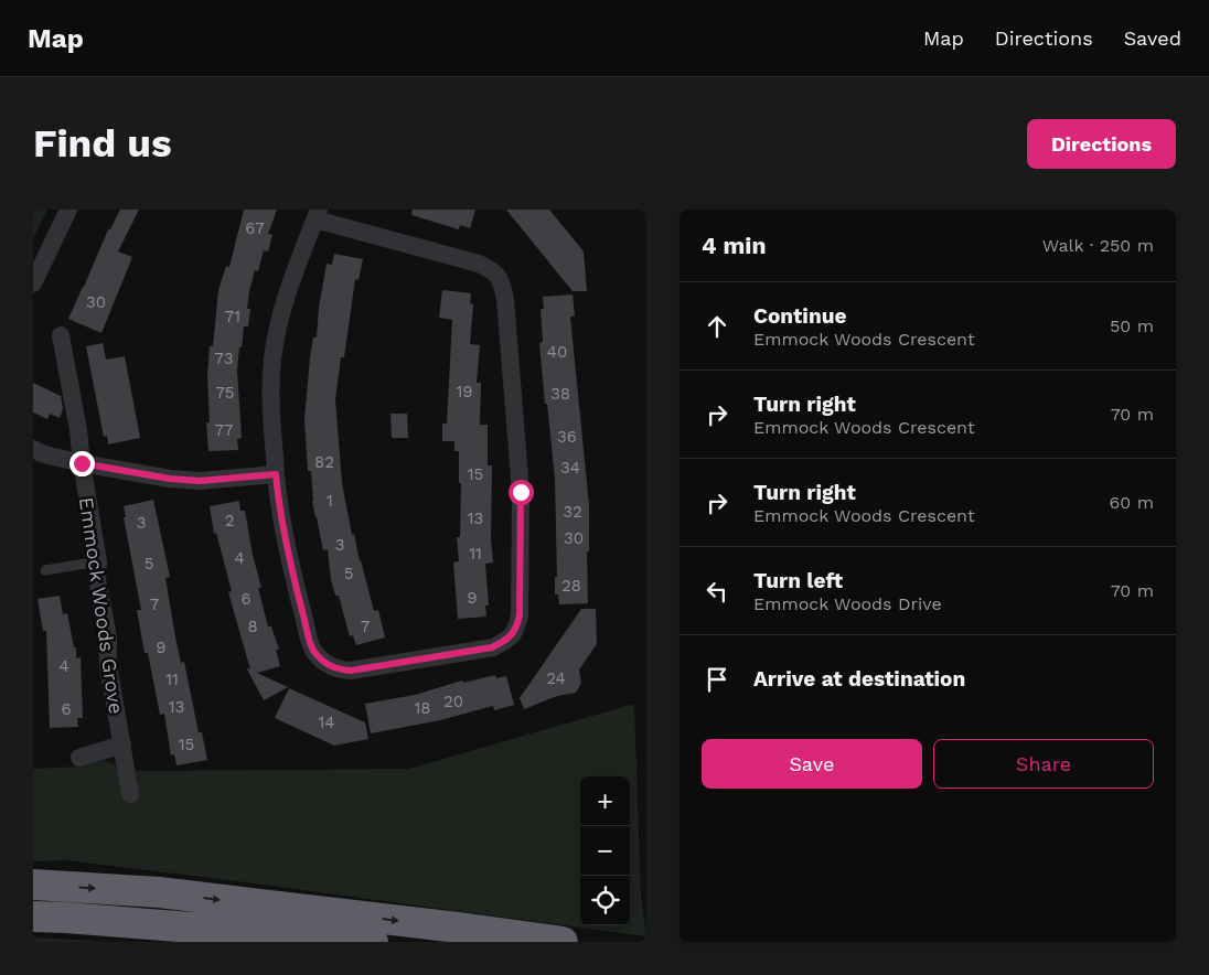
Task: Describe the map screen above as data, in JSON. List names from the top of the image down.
{
  "streets": {
    "street": ["Emmock Woods Grove"]
  },
  "house_numbers": [
    "67",
    "30",
    "71",
    "40",
    "73",
    "19",
    "75",
    "38",
    "77",
    "36",
    "82",
    "34",
    "15",
    "1",
    "32",
    "13",
    "2",
    "3",
    "30",
    "3",
    "11",
    "4",
    "5",
    "5",
    "28",
    "9",
    "6",
    "7",
    "8",
    "7",
    "9",
    "4",
    "24",
    "11",
    "20",
    "13",
    "18",
    "6",
    "14",
    "15"
  ],
  "page": {
    "header": "Map",
    "nav": ["Map", "Directions", "Saved"],
    "buttons": [
      "Directions",
      ["Save", "Share"]
    ],
    "title": "Find us",
    "heading": ["4 min", "Walk · 250 m"],
    "list": [
      ["Continue", "Emmock Woods Crescent", "50 m"],
      ["Turn right", "Emmock Woods Crescent", "70 m"],
      ["Turn right", "Emmock Woods Crescent", "60 m"],
      ["Turn left", "Emmock Woods Drive", "70 m"],
      "Arrive at destination"
    ],
    "map_buttons": ["+", "−"]
  }
}
